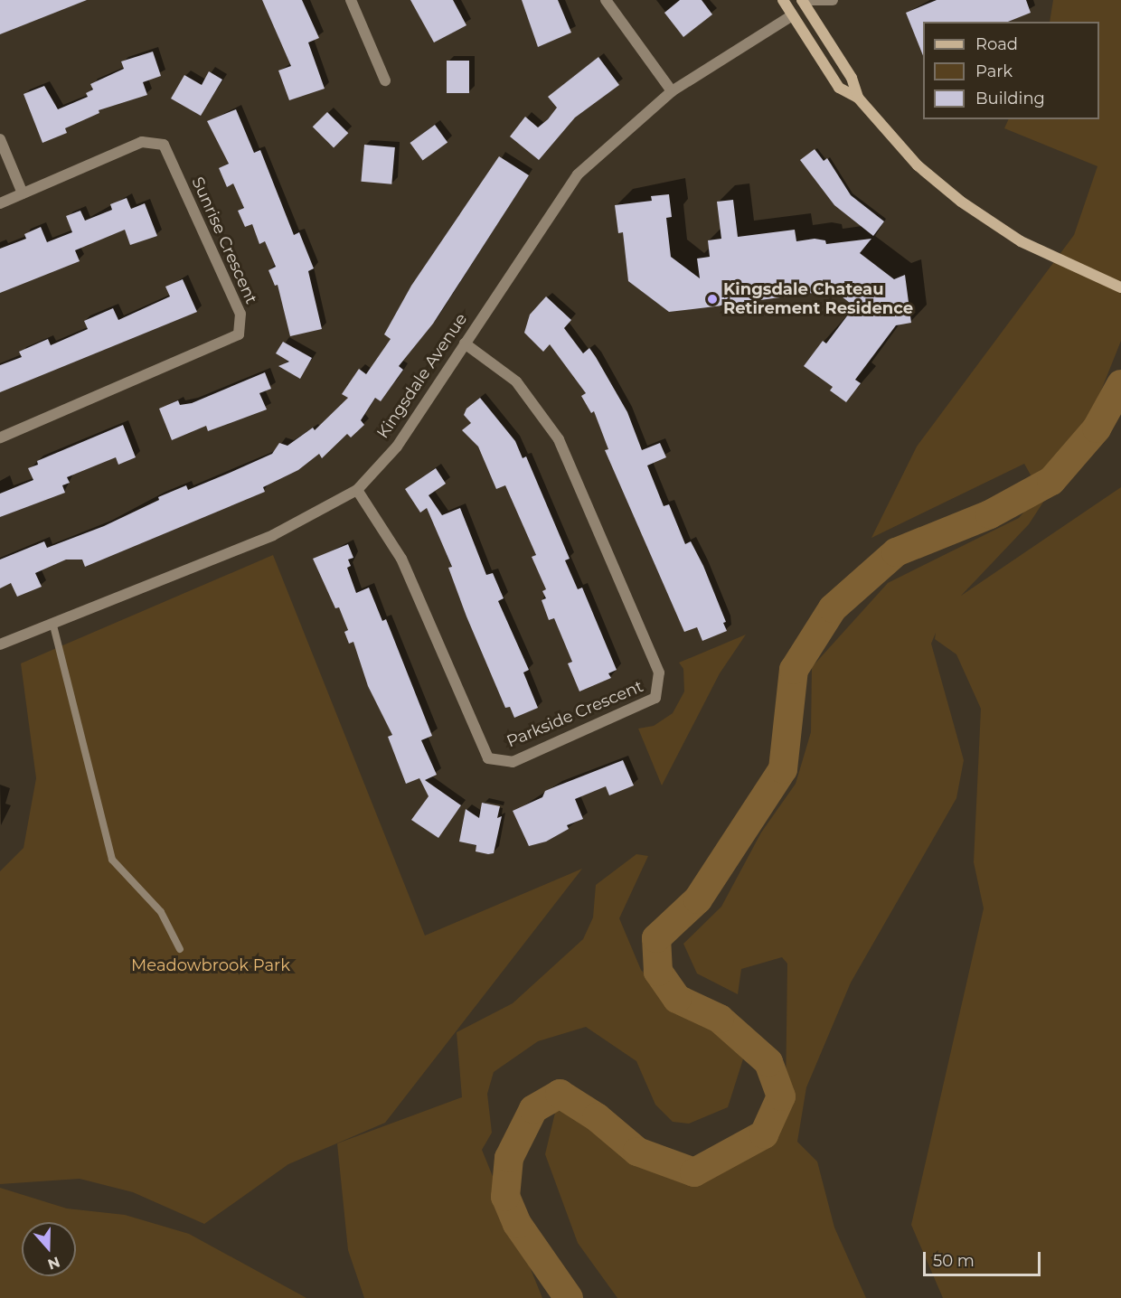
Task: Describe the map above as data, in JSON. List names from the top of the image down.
{
  "streets": {
    "street": ["Sunrise Crescent", "Kingsdale Avenue", "Parkside Crescent"]
  },
  "crossings": [
    ["Kingsdale Avenue", "Parkside Crescent"]
  ],
  "parks": ["Meadowbrook Park"],
  "places": ["Kingsdale Chateau Retirement Residence"],
  "legend": ["Road", "Park", "Building"],
  "scale_bar": "50 m",
  "north": "bottom"
}
